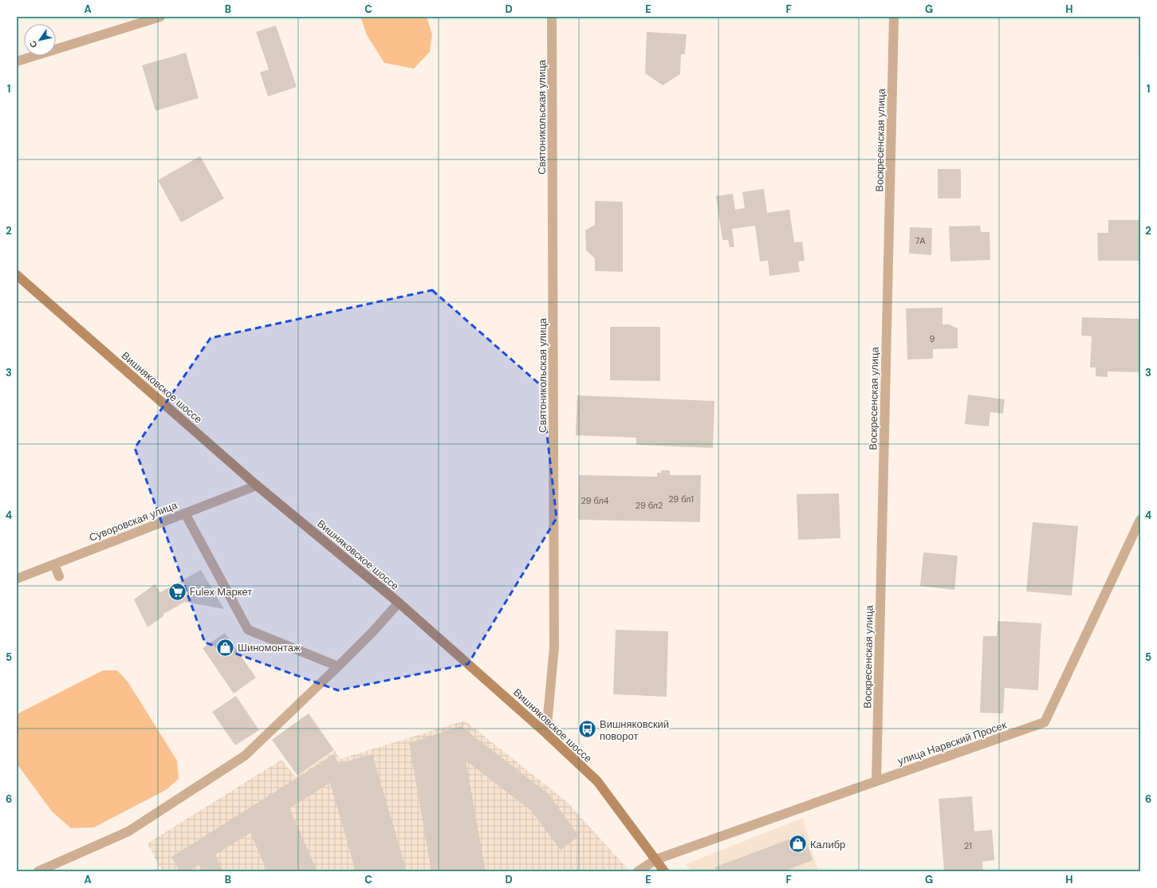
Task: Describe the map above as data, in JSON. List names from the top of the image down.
{
  "streets": {
    "street": [
      "Святоникольская улица",
      "Воскресенская улица",
      "Вишняковское шоссе",
      "Суворовская улица",
      "улица Нарвский Просек"
    ]
  },
  "crossings": [
    ["Святоникольская улица", "Вишняковское шоссе"],
    ["Воскресенская улица", "улица Нарвский Просек"],
    ["Вишняковское шоссе", "Суворовская улица"],
    ["Вишняковское шоссе", "улица Нарвский Просек"]
  ],
  "places": {
    "supermarket": ["Fulex Маркет"],
    "shop": ["Шиномонтаж", "Калибр"],
    "bus stop": ["Вишняковский поворот"]
  },
  "house_numbers": [
    "7А",
    "9",
    "29 бл1",
    "29 бл4",
    "29 бл2",
    "21"
  ],
  "north": "bottom left",
  "grid": {
    "columns": [
      "A",
      "B",
      "C",
      "D",
      "E",
      "F",
      "G",
      "H"
    ],
    "rows": [
      "1",
      "2",
      "3",
      "4",
      "5",
      "6"
    ]
  }
}
